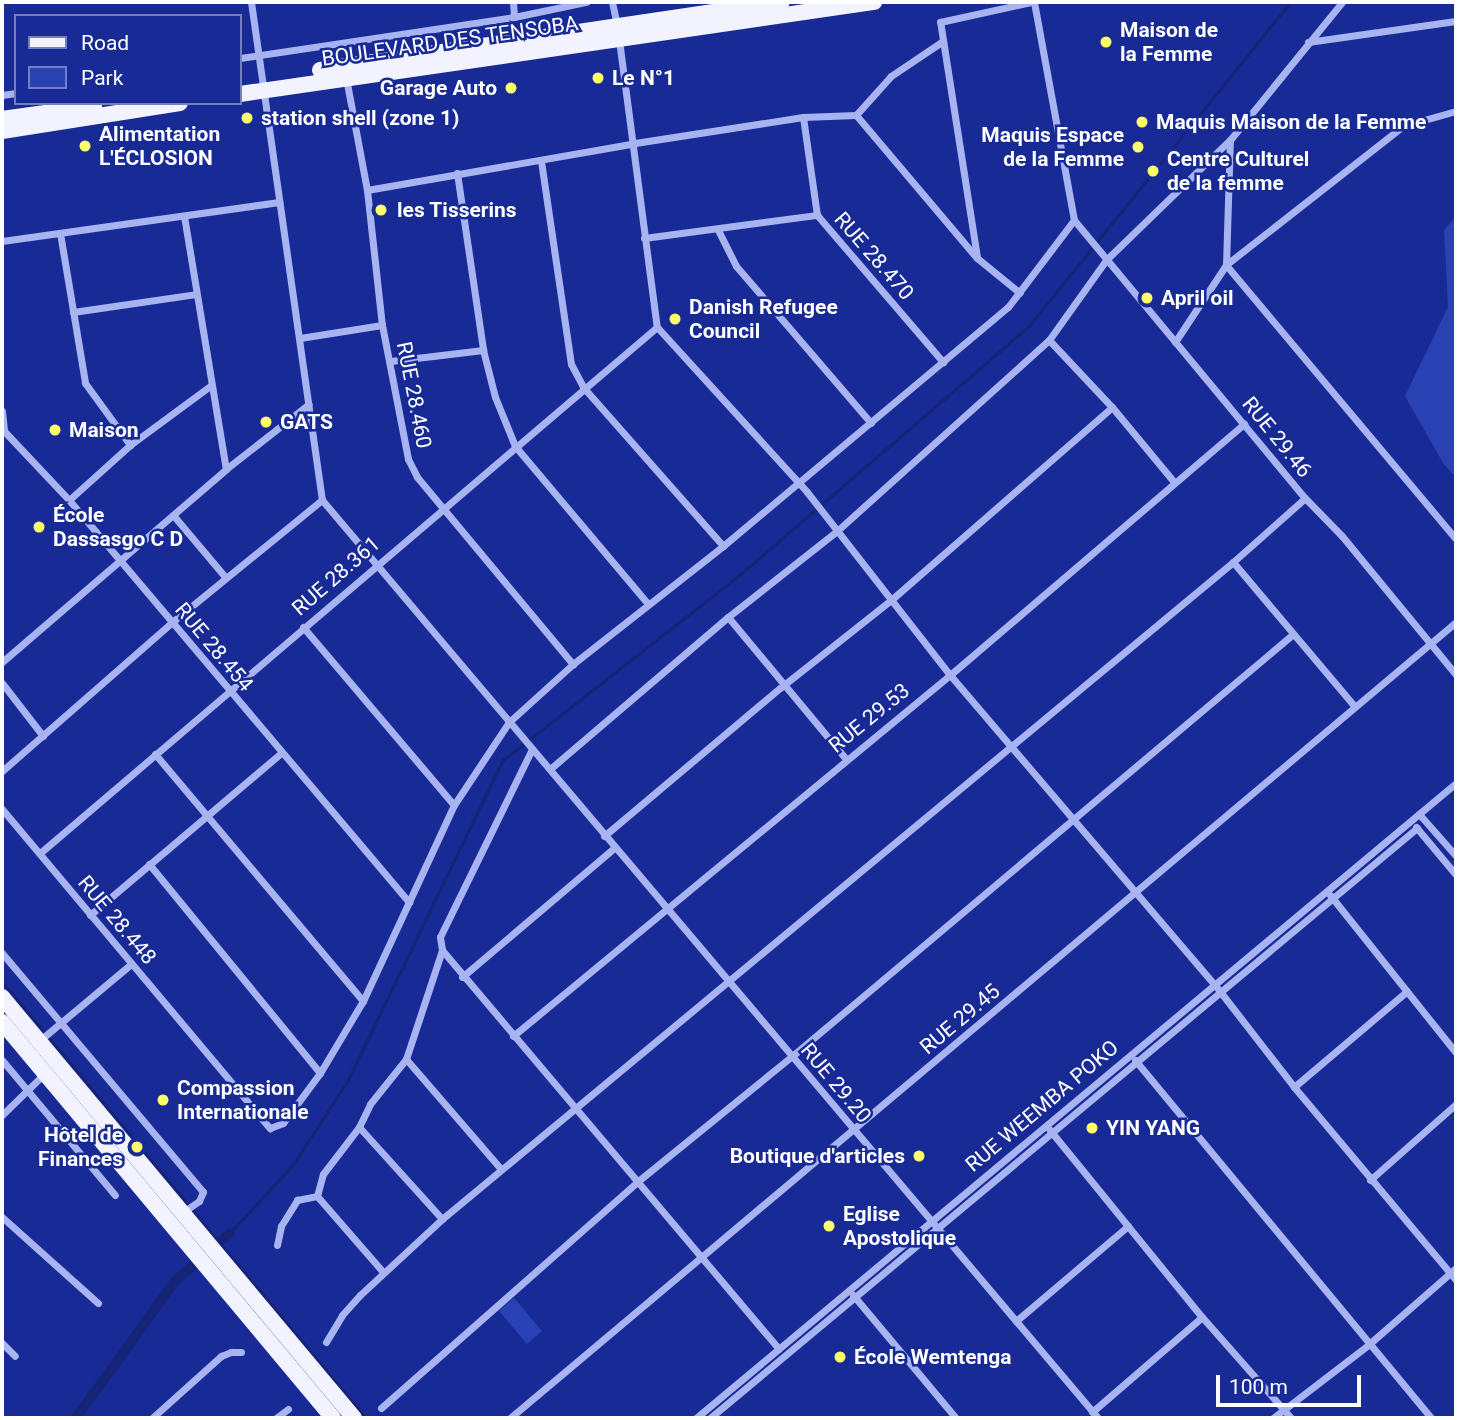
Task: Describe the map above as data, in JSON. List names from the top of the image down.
{
  "streets": {
    "main road": ["BOULEVARD DES TENSOBA"],
    "street": [
      "RUE 28.470",
      "RUE 28.460",
      "RUE 29.46",
      "RUE 28.361",
      "RUE 28.454",
      "RUE 29.53",
      "RUE 28.448",
      "RUE 29.45",
      "RUE 29.20",
      "RUE WEEMBA POKO"
    ]
  },
  "crossings": [
    ["BOULEVARD DES TENSOBA", "RUE 28.460"],
    ["RUE 28.460", "RUE 28.361"],
    ["RUE 29.46", "RUE 29.53"],
    ["RUE 29.46", "RUE 29.45"],
    ["RUE 28.361", "RUE 28.454"],
    ["RUE 28.361", "RUE 28.448"],
    ["RUE 29.53", "RUE 29.20"],
    ["RUE 29.45", "RUE 29.20"],
    ["RUE 29.20", "RUE WEEMBA POKO"]
  ],
  "places": [
    "Maison de la Femme",
    "Le N°1",
    "Garage Auto",
    "station shell (zone 1)",
    "Maquis Maison de la Femme",
    "Alimentation L'ÉCLOSION",
    "Maquis Espace de la Femme",
    "Centre Culturel de la femme",
    "les Tisserins",
    "April oil",
    "Danish Refugee Council",
    "GATS",
    "Maison",
    "École Dassasgo C D",
    "Compassion Internationale",
    "YIN YANG",
    "Hôtel de Finances",
    "Boutique d'articles",
    "Eglise Apostolique",
    "École Wemtenga"
  ],
  "legend": ["Road", "Park"],
  "scale_bar": "100 m"
}
